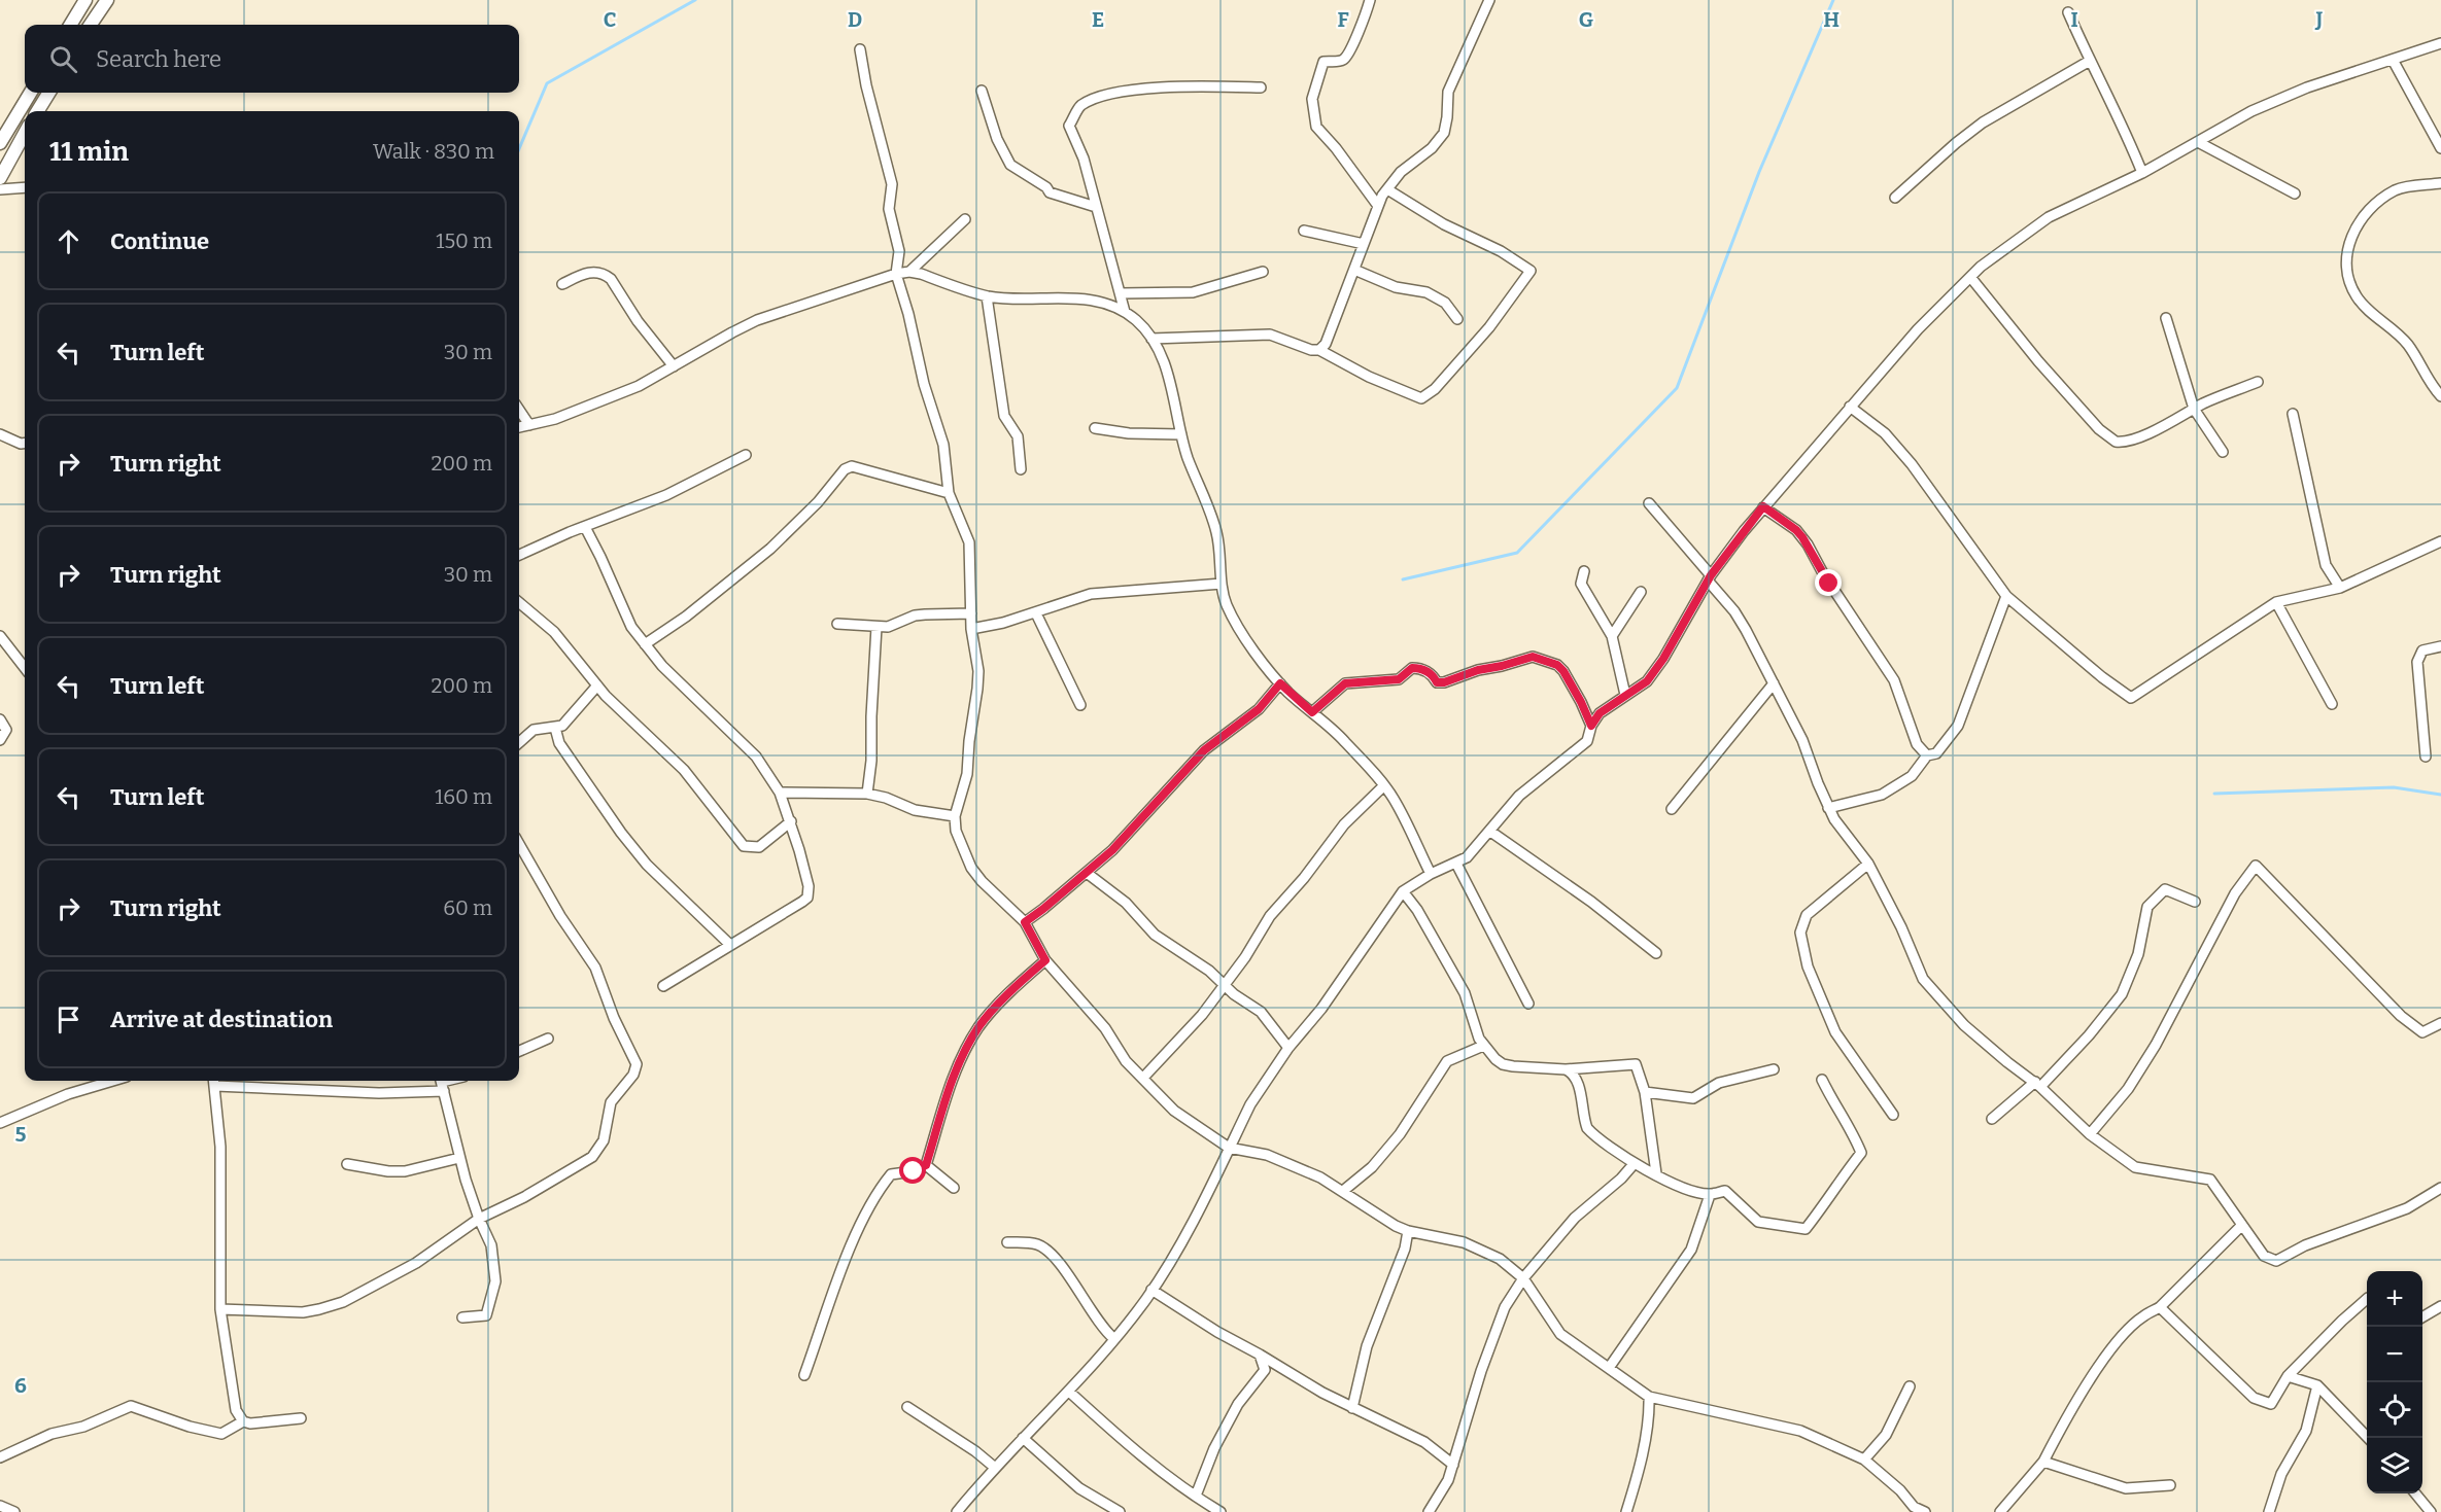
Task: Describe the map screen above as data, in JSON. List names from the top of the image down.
{
  "page": {
    "search": "Search here",
    "heading": ["11 min", "Walk · 830 m"],
    "list": [
      ["Continue", "150 m"],
      ["Turn left", "30 m"],
      ["Turn right", "200 m"],
      ["Turn right", "30 m"],
      ["Turn left", "200 m"],
      ["Turn left", "160 m"],
      ["Turn right", "60 m"],
      "Arrive at destination"
    ],
    "map_buttons": ["+", "−"]
  },
  "grid": {
    "columns": [
      "C",
      "D",
      "E",
      "F",
      "G",
      "H",
      "I",
      "J"
    ],
    "rows": ["5", "6"]
  }
}
